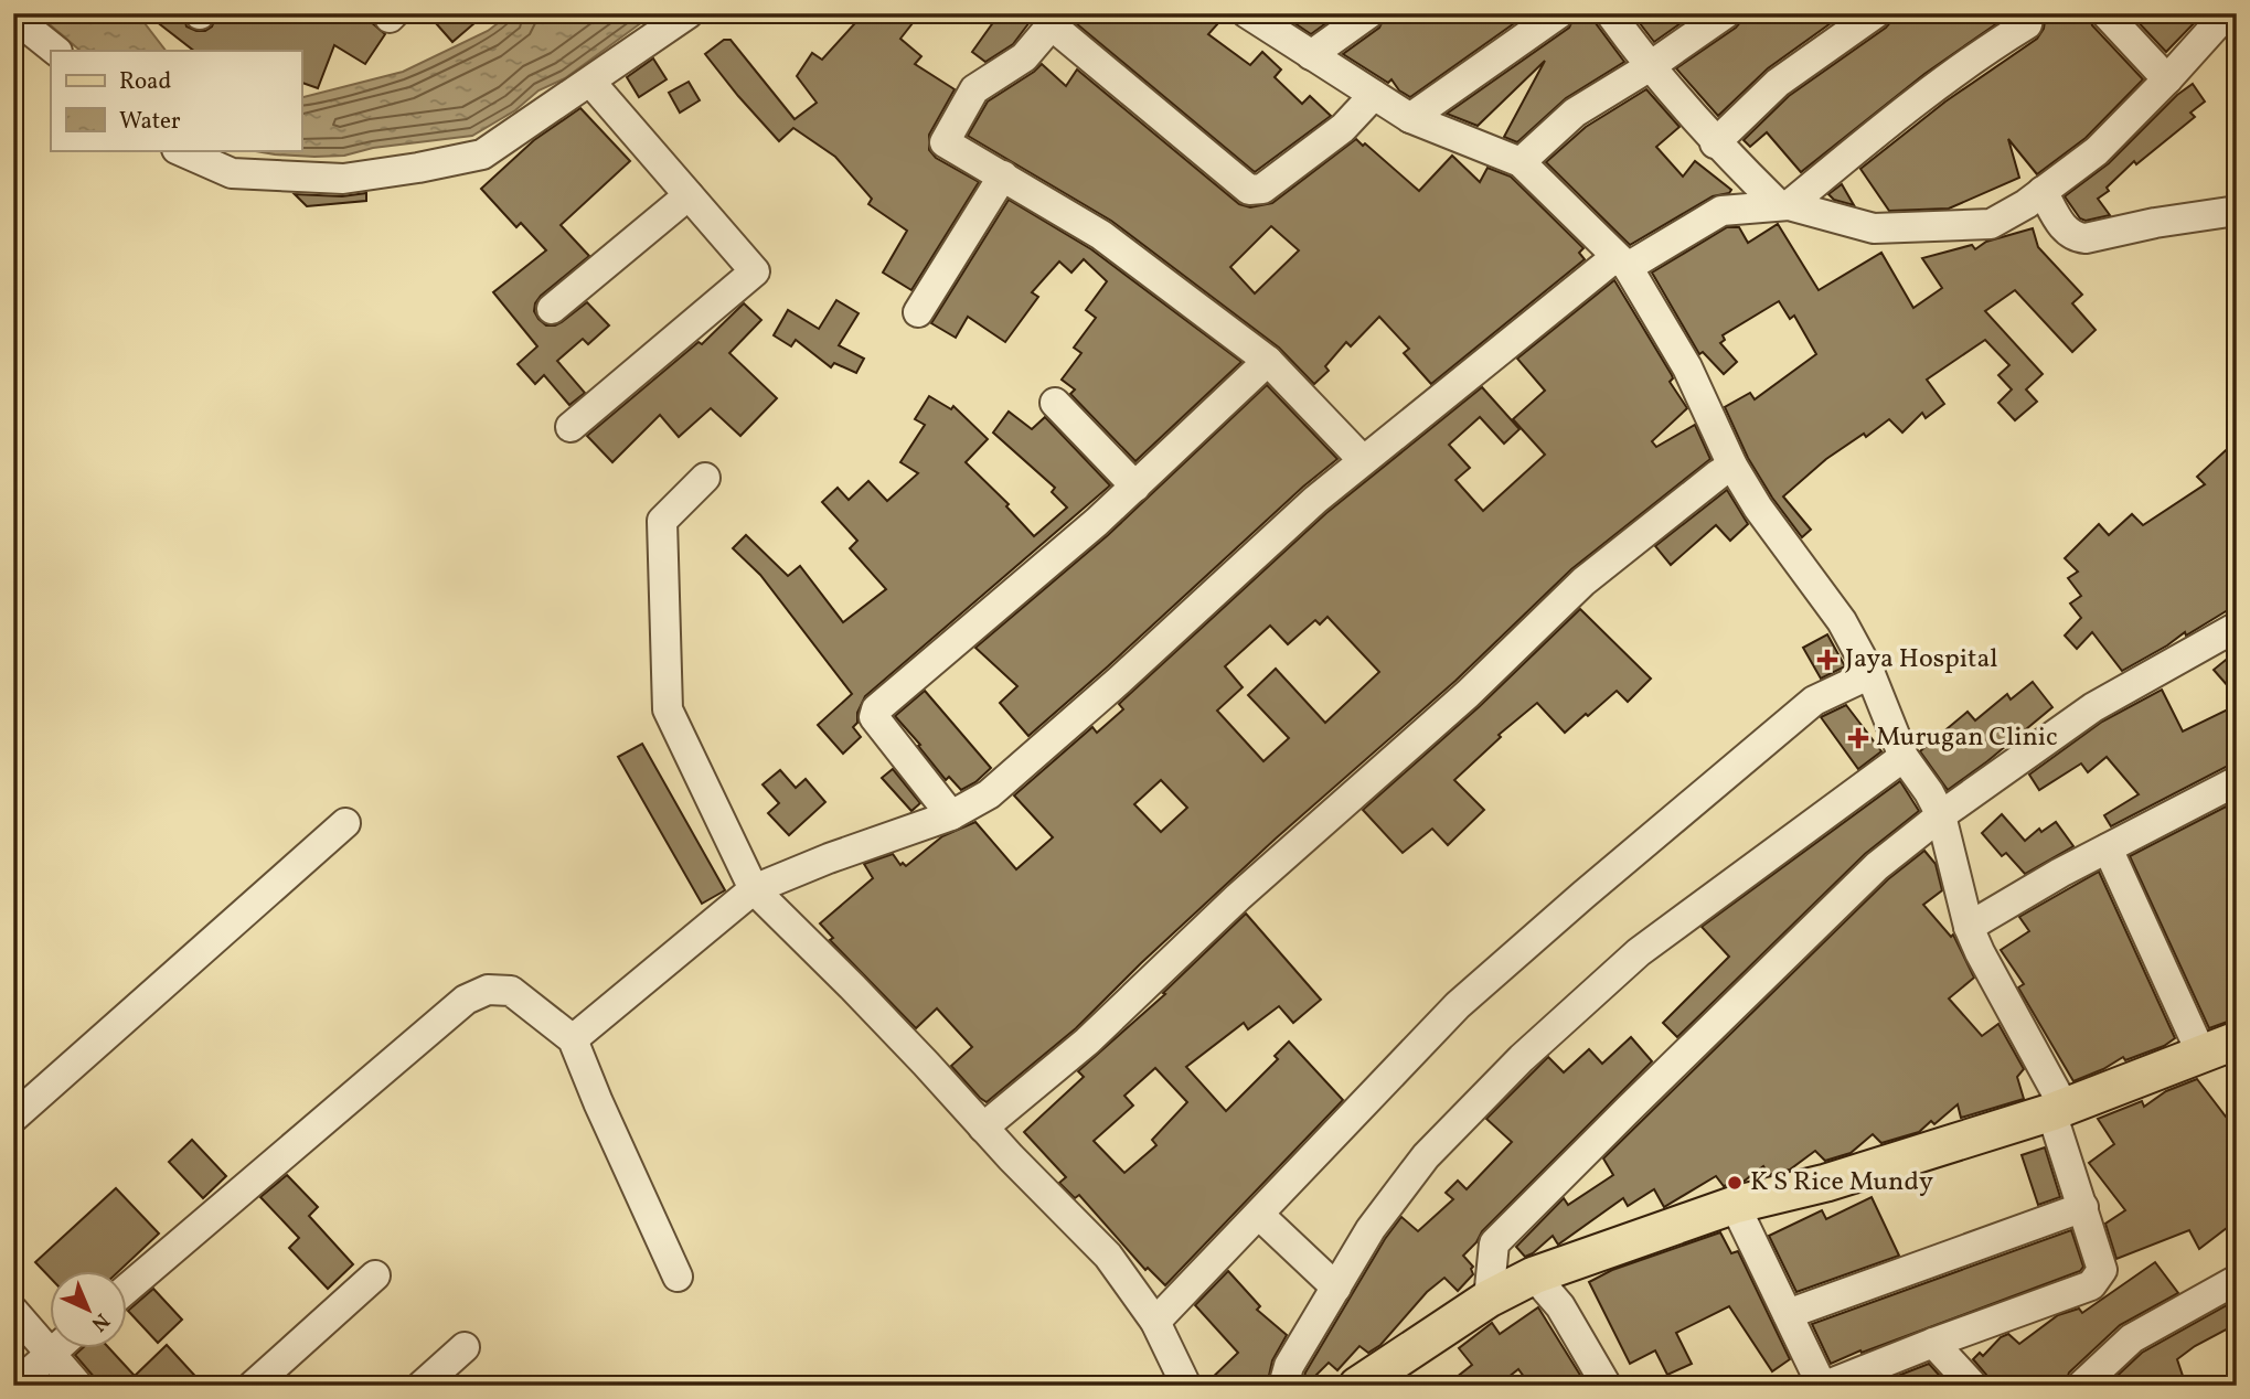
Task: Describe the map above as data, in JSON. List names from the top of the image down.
{
  "places": {
    "health": ["Jaya Hospital", "Murugan Clinic"],
    "other": ["K S Rice Mundy"]
  },
  "legend": ["Road", "Water"],
  "north": "bottom right"
}
